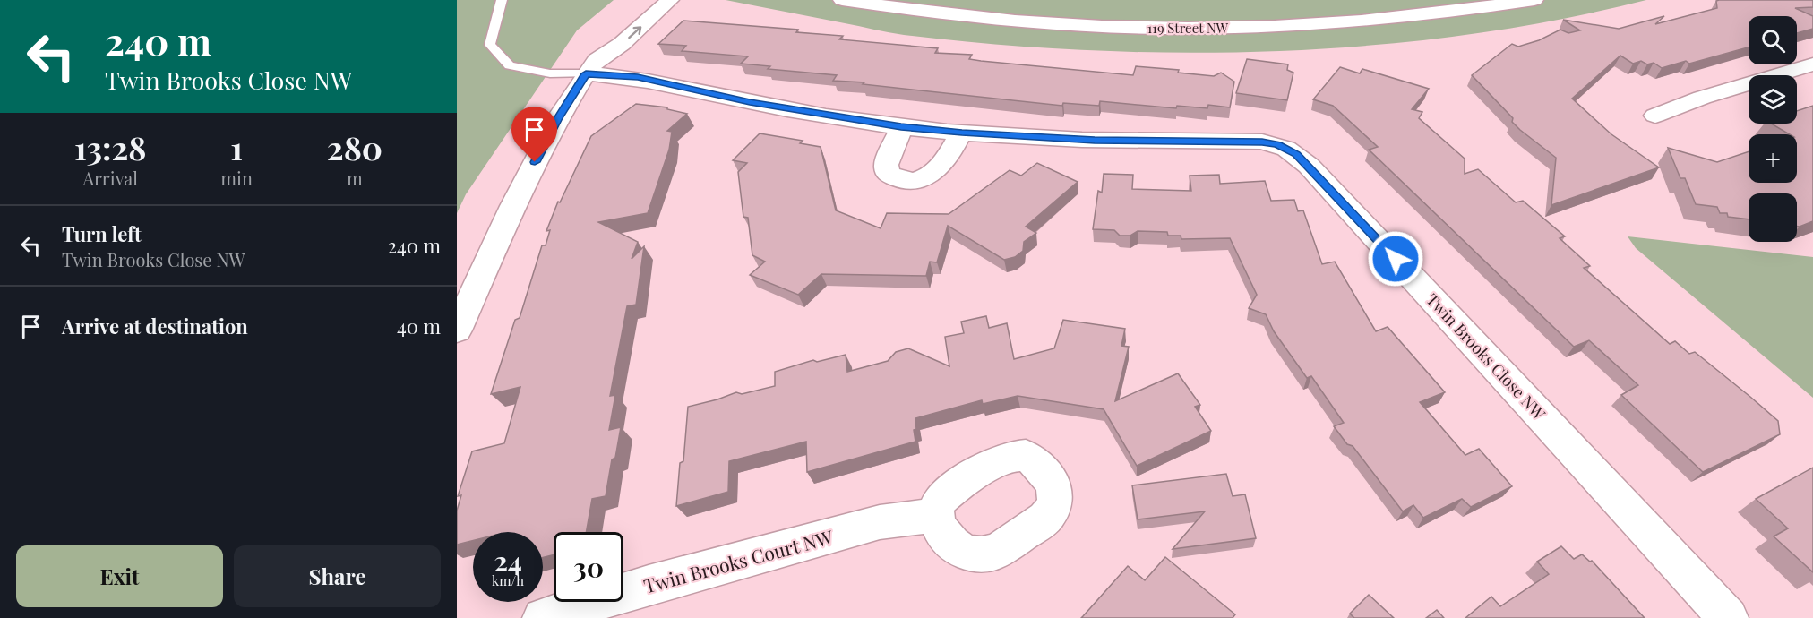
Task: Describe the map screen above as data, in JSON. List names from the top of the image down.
{
  "streets": {
    "street": ["119 Street NW", "Twin Brooks Close NW", "Twin Brooks Court NW"]
  },
  "page": {
    "turn": ["240 m", "Twin Brooks Close NW"],
    "map_buttons": ["+", "−"],
    "eta": [
      "13:28",
      "Arrival",
      "1",
      "min",
      "280",
      "m"
    ],
    "list": [
      {
        "name": "Turn left",
        "note": "Twin Brooks Close NW",
        "value": "240 m"
      },
      {
        "name": "Arrive at destination",
        "value": "40 m"
      }
    ],
    "speed": "24 km/h",
    "limit": "30",
    "buttons": ["Exit", "Share"]
  }
}
